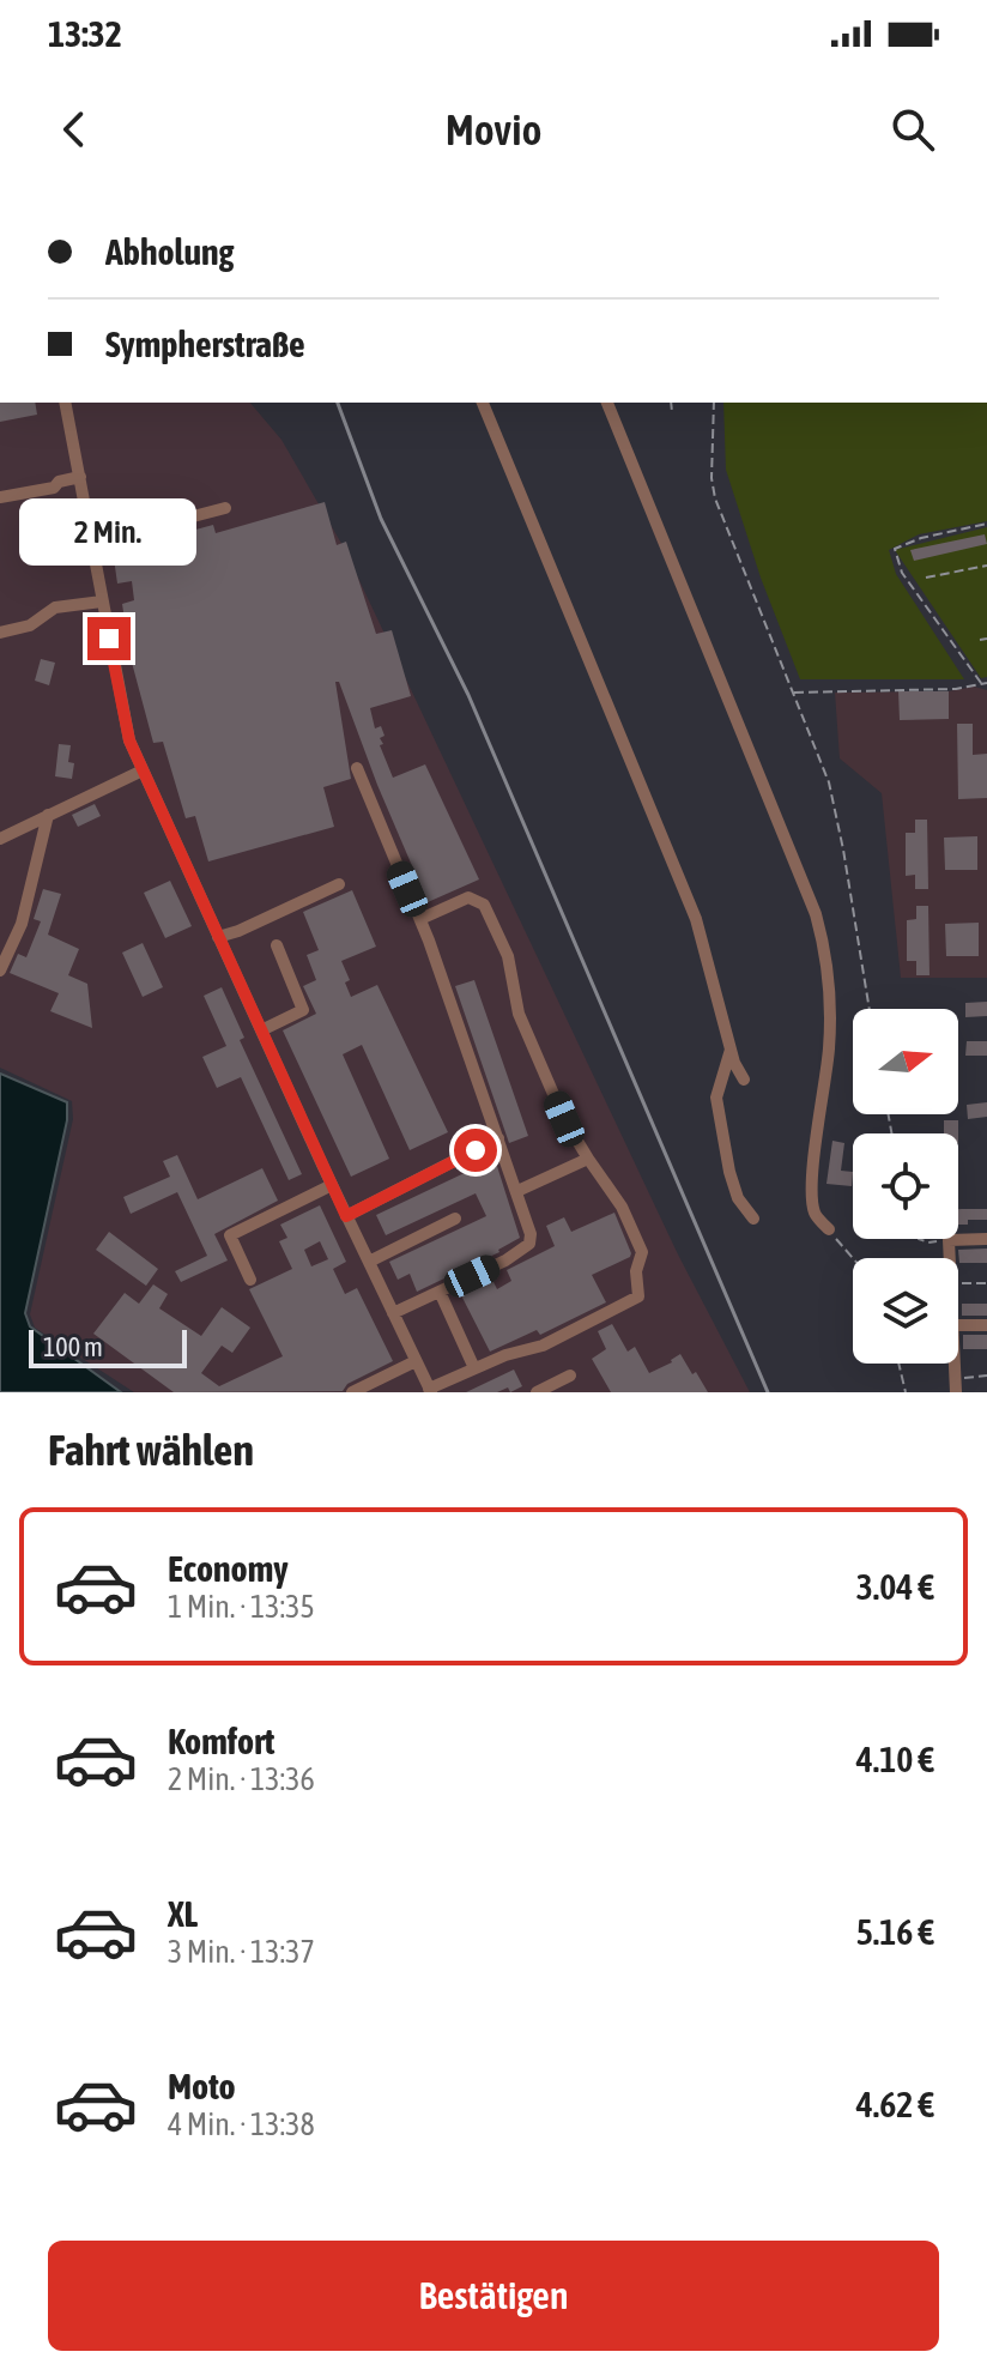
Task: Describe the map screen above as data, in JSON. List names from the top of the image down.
{
  "scale_bar": "100 m",
  "north": "right",
  "page": {
    "status": "13:32",
    "header": "Movio",
    "banner": ["Abholung", "Sympherstraße"],
    "bubble": "2 Min.",
    "scale": "100 m",
    "heading": "Fahrt wählen",
    "list": [
      {
        "name": "Economy",
        "note": "1 Min. · 13:35",
        "value": "3.04 €"
      },
      {
        "name": "Komfort",
        "note": "2 Min. · 13:36",
        "value": "4.10 €"
      },
      {
        "name": "XL",
        "note": "3 Min. · 13:37",
        "value": "5.16 €"
      },
      {
        "name": "Moto",
        "note": "4 Min. · 13:38",
        "value": "4.62 €"
      }
    ],
    "buttons": "Bestätigen"
  }
}
